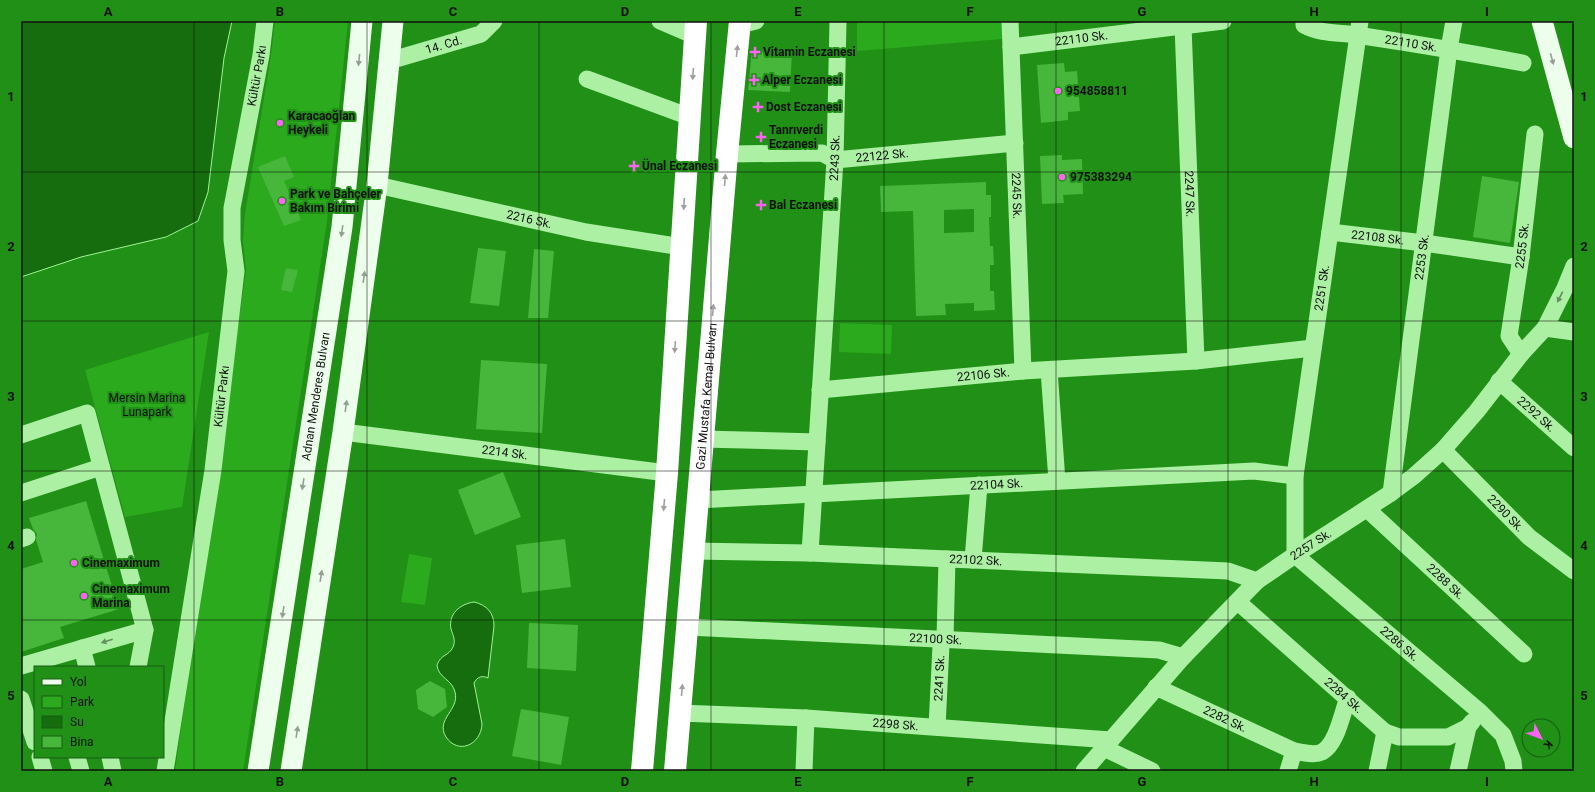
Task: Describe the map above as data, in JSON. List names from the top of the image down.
{
  "streets": {
    "highway": ["Gazi Mustafa Kemal Bulvarı"],
    "main road": ["Adnan Menderes Bulvarı"],
    "street": [
      "22110 Sk.",
      "14. Cd.",
      "Kültür Parkı",
      "22122 Sk.",
      "2243 Sk.",
      "2247 Sk.",
      "2245 Sk.",
      "2216 Sk.",
      "22108 Sk.",
      "2255 Sk.",
      "2253 Sk.",
      "2251 Sk.",
      "22106 Sk.",
      "2292 Sk.",
      "2214 Sk.",
      "22104 Sk.",
      "2290 Sk.",
      "2257 Sk.",
      "22102 Sk.",
      "2288 Sk.",
      "22100 Sk.",
      "2286 Sk.",
      "2241 Sk.",
      "2284 Sk.",
      "2282 Sk.",
      "2298 Sk."
    ]
  },
  "crossings": [
    ["22110 Sk.", "2247 Sk."],
    ["22110 Sk.", "2245 Sk."],
    ["22110 Sk.", "2253 Sk."],
    ["22110 Sk.", "2251 Sk."],
    ["22122 Sk.", "2243 Sk."],
    ["22122 Sk.", "2245 Sk."],
    ["22122 Sk.", "Gazi Mustafa Kemal Bulvarı"],
    ["2243 Sk.", "22106 Sk."],
    ["2247 Sk.", "22106 Sk."],
    ["2245 Sk.", "22106 Sk."],
    ["22108 Sk.", "2255 Sk."],
    ["22108 Sk.", "2253 Sk."],
    ["22108 Sk.", "2251 Sk."],
    ["2255 Sk.", "2257 Sk."],
    ["2253 Sk.", "2257 Sk."],
    ["2251 Sk.", "22106 Sk."],
    ["2251 Sk.", "22104 Sk."],
    ["2251 Sk.", "2257 Sk."],
    ["2251 Sk.", "2286 Sk."],
    ["Gazi Mustafa Kemal Bulvarı", "22104 Sk."],
    ["Gazi Mustafa Kemal Bulvarı", "22102 Sk."],
    ["Gazi Mustafa Kemal Bulvarı", "22100 Sk."],
    ["Gazi Mustafa Kemal Bulvarı", "2298 Sk."],
    ["2292 Sk.", "2257 Sk."],
    ["2290 Sk.", "2257 Sk."],
    ["2257 Sk.", "22102 Sk."],
    ["2257 Sk.", "2288 Sk."],
    ["2257 Sk.", "22100 Sk."],
    ["2257 Sk.", "2286 Sk."],
    ["2257 Sk.", "2284 Sk."],
    ["2257 Sk.", "2282 Sk."],
    ["2257 Sk.", "2298 Sk."],
    ["22102 Sk.", "2241 Sk."],
    ["22100 Sk.", "2241 Sk."],
    ["2241 Sk.", "2298 Sk."],
    ["2284 Sk.", "2282 Sk."]
  ],
  "parks": ["Mersin Marina Lunapark"],
  "places": {
    "health": [
      "Vitamin Eczanesi",
      "Alper Eczanesi",
      "Dost Eczanesi",
      "Tanrıverdi Eczanesi",
      "Ünal Eczanesi",
      "Bal Eczanesi"
    ],
    "other": [
      "954858811",
      "Karacaoğlan Heykeli",
      "975383294",
      "Park ve Bahçeler Bakım Birimi",
      "Cinemaximum",
      "Cinemaximum Marina"
    ]
  },
  "legend": [
    "Yol",
    "Park",
    "Su",
    "Bina"
  ],
  "north": "bottom right",
  "grid": {
    "columns": [
      "A",
      "B",
      "C",
      "D",
      "E",
      "F",
      "G",
      "H",
      "I"
    ],
    "rows": [
      "1",
      "2",
      "3",
      "4",
      "5"
    ]
  }
}
